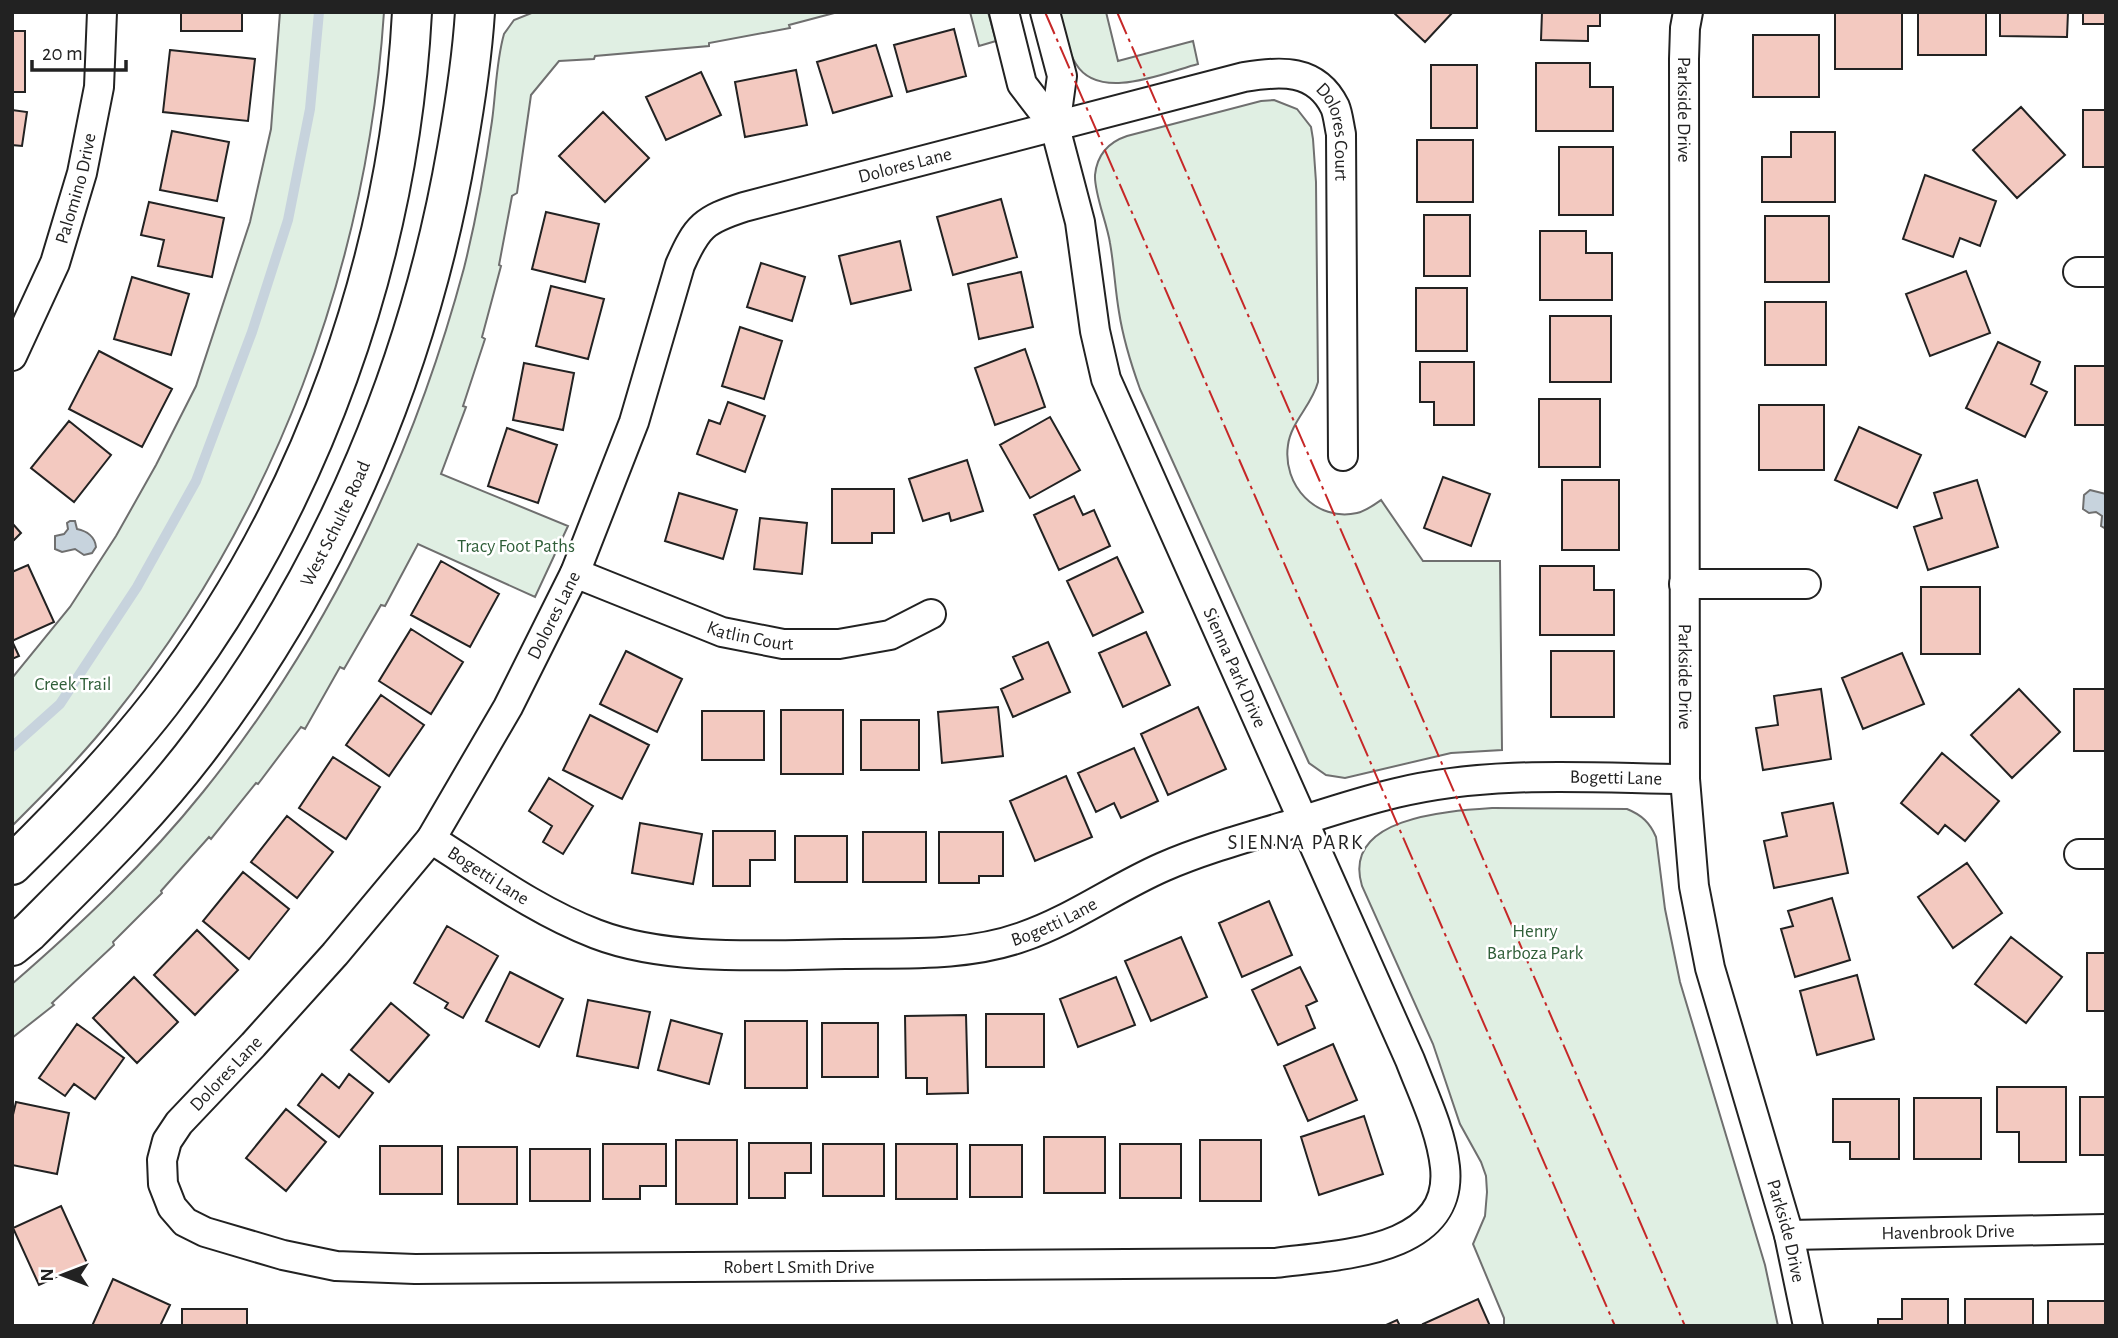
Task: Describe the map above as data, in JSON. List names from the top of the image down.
{
  "streets": {
    "main road": ["West Schulte Road"],
    "street": [
      "Parkside Drive",
      "Dolores Court",
      "Dolores Lane",
      "Palomino Drive",
      "Katlin Court",
      "Sienna Park Drive",
      "Bogetti Lane",
      "Havenbrook Drive",
      "Robert L Smith Drive"
    ]
  },
  "crossings": [
    ["Parkside Drive", "Bogetti Lane"],
    ["Parkside Drive", "Havenbrook Drive"],
    ["Dolores Court", "Dolores Lane"],
    ["Dolores Court", "Sienna Park Drive"],
    ["Dolores Lane", "Katlin Court"],
    ["Dolores Lane", "Sienna Park Drive"],
    ["Dolores Lane", "Bogetti Lane"],
    ["Dolores Lane", "Robert L Smith Drive"],
    ["Sienna Park Drive", "Bogetti Lane"],
    ["Sienna Park Drive", "Robert L Smith Drive"]
  ],
  "districts": ["SIENNA PARK"],
  "parks": ["Tracy Foot Paths", "Creek Trail", "Henry Barboza Park"],
  "scale_bar": "20 m",
  "north": "left"
}
